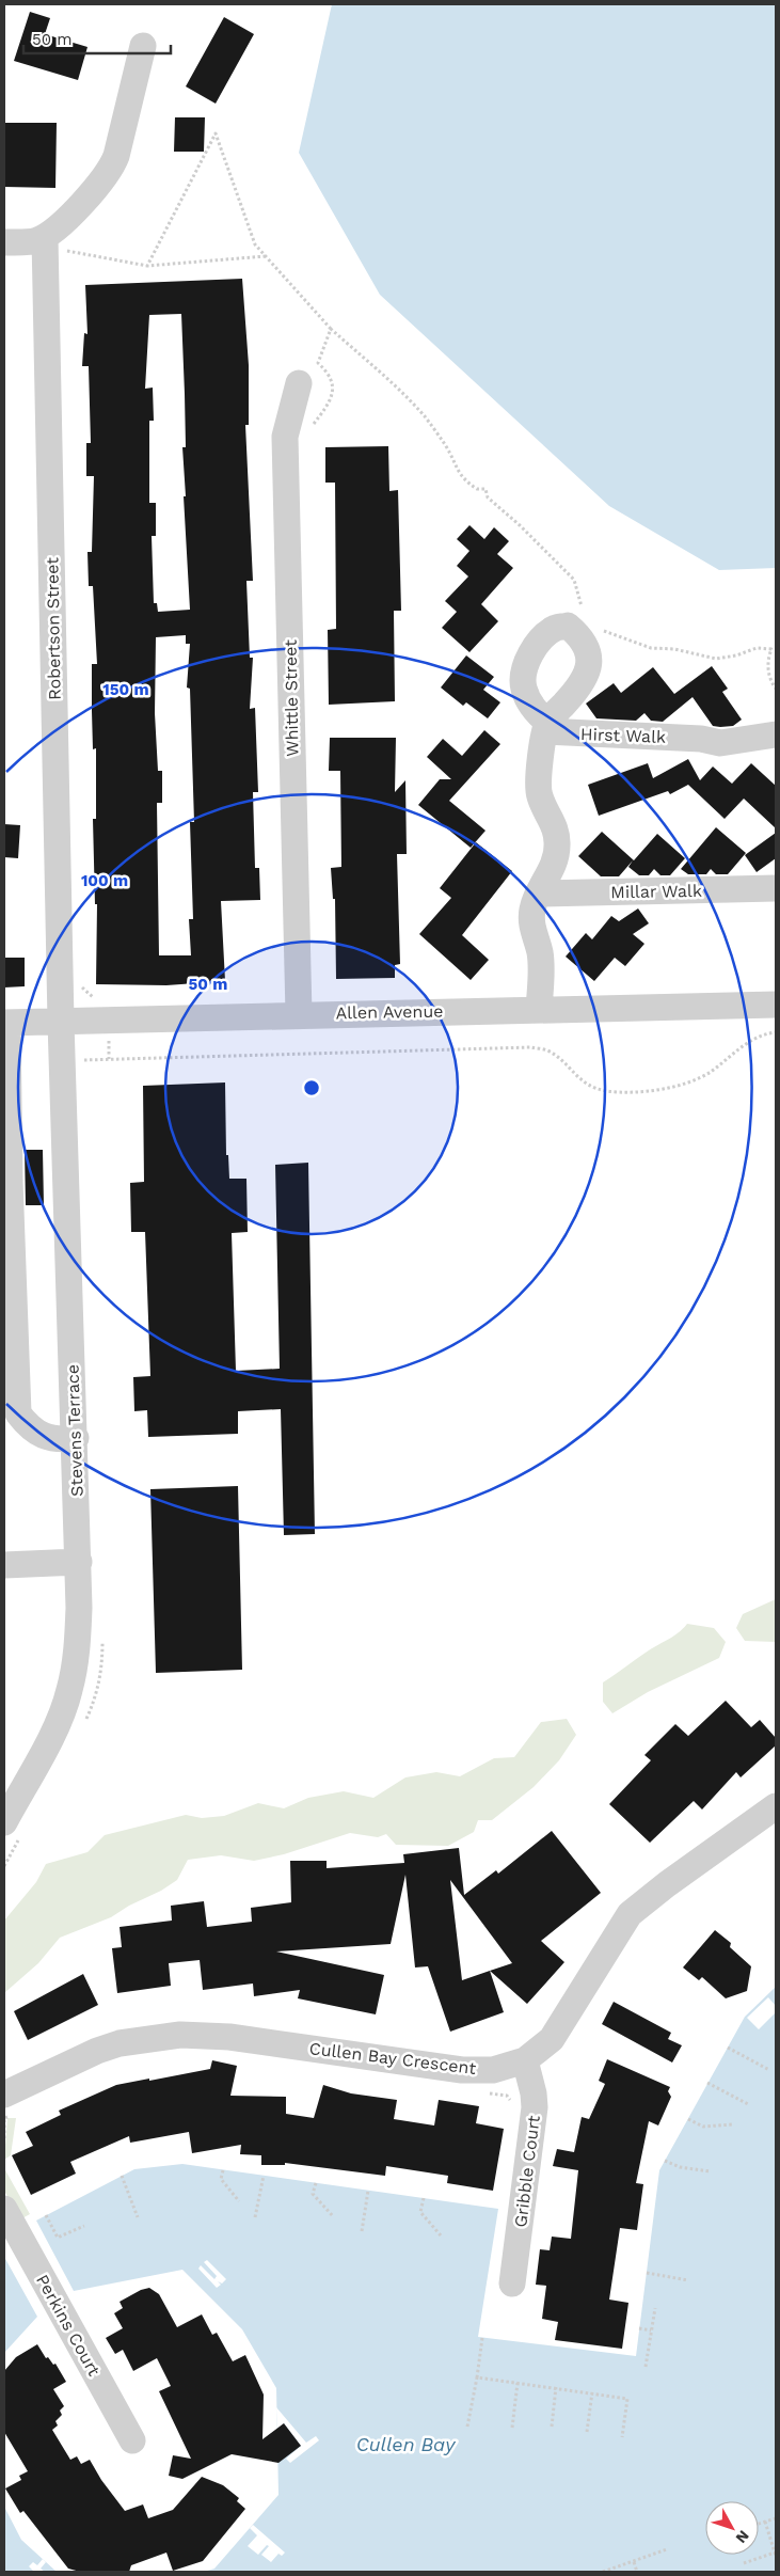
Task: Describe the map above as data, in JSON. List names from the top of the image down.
{
  "streets": {
    "street": [
      "Robertson Street",
      "Whittle Street",
      "Hirst Walk",
      "Millar Walk",
      "Allen Avenue",
      "Stevens Terrace",
      "Cullen Bay Crescent",
      "Gribble Court",
      "Perkins Court"
    ]
  },
  "crossings": [
    ["Robertson Street", "Allen Avenue"],
    ["Robertson Street", "Stevens Terrace"],
    ["Whittle Street", "Allen Avenue"],
    ["Hirst Walk", "Millar Walk"],
    ["Allen Avenue", "Stevens Terrace"],
    ["Cullen Bay Crescent", "Gribble Court"]
  ],
  "water": ["Cullen Bay"],
  "scale_bar": "50 m",
  "north": "bottom right",
  "rings": ["150 m", "100 m", "50 m"]
}
